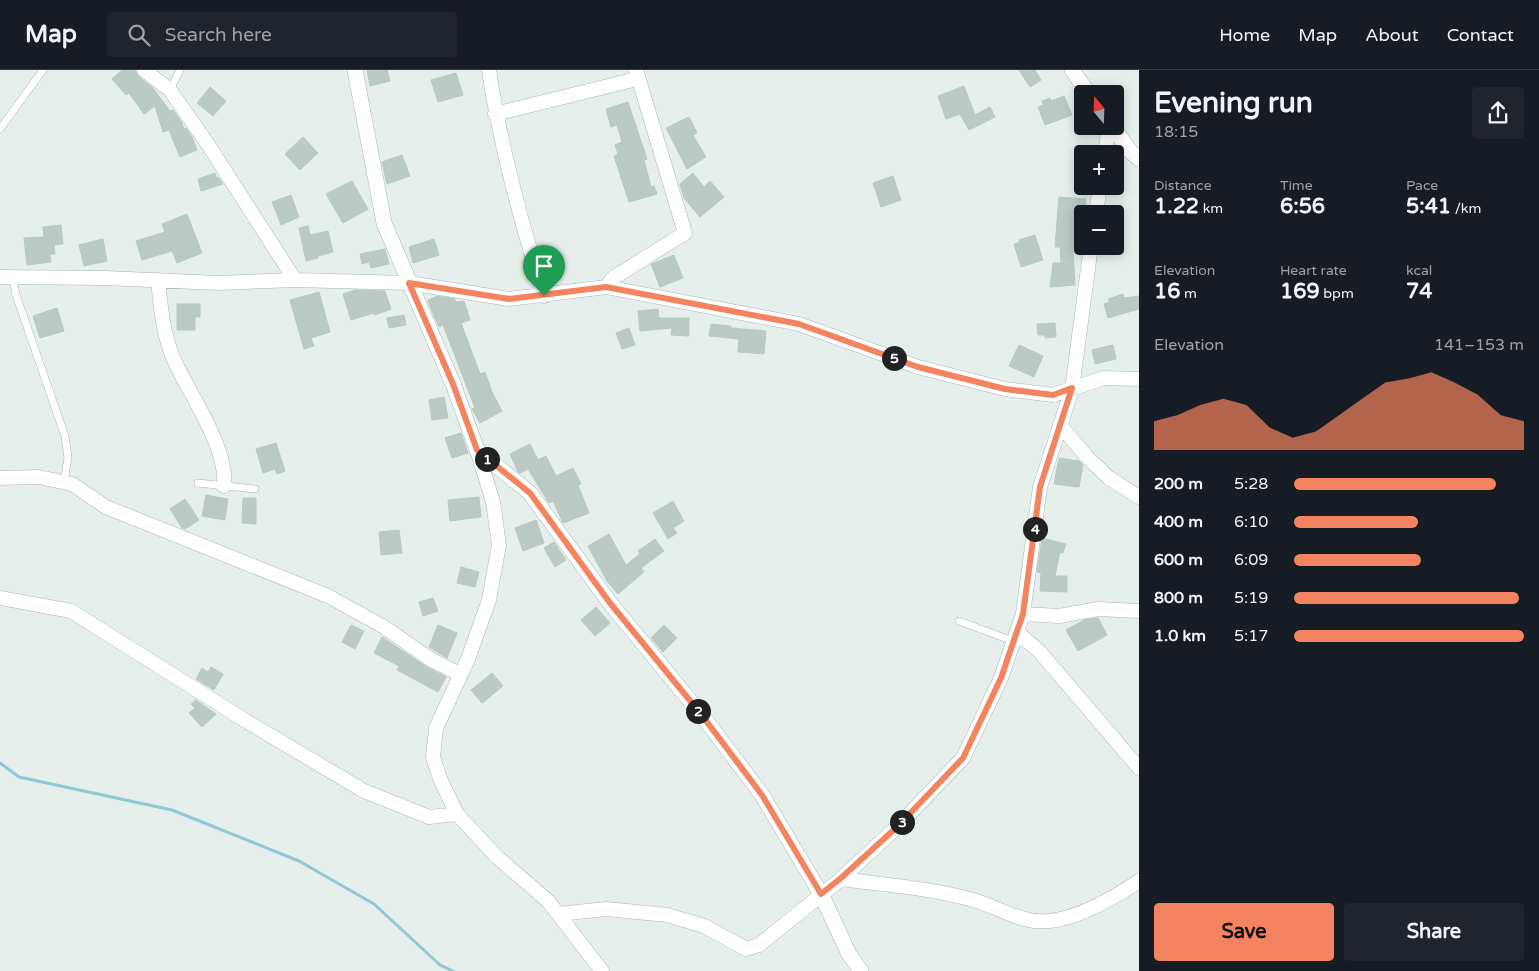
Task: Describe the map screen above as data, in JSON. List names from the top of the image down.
{
  "north": "top",
  "page": {
    "header": "Map",
    "search": "Search here",
    "nav": [
      "Home",
      "Map",
      "About",
      "Contact"
    ],
    "heading": ["Evening run", "18:15"],
    "map_buttons": ["+", "−"],
    "stats": [
      ["Distance", "1.22 km"],
      ["Time", "6:56"],
      ["Pace", "5:41 /km"],
      ["Elevation", "16 m"],
      ["Heart rate", "169 bpm"],
      ["kcal", "74"]
    ],
    "chart": ["Elevation", "141–153 m"],
    "pins": [
      "5",
      "1",
      "4",
      "2",
      "3"
    ],
    "list": [
      {
        "name": "200 m",
        "note": "5:28"
      },
      {
        "name": "400 m",
        "note": "6:10"
      },
      {
        "name": "600 m",
        "note": "6:09"
      },
      {
        "name": "800 m",
        "note": "5:19"
      },
      {
        "name": "1.0 km",
        "note": "5:17"
      }
    ],
    "buttons": ["Save", "Share"]
  }
}
